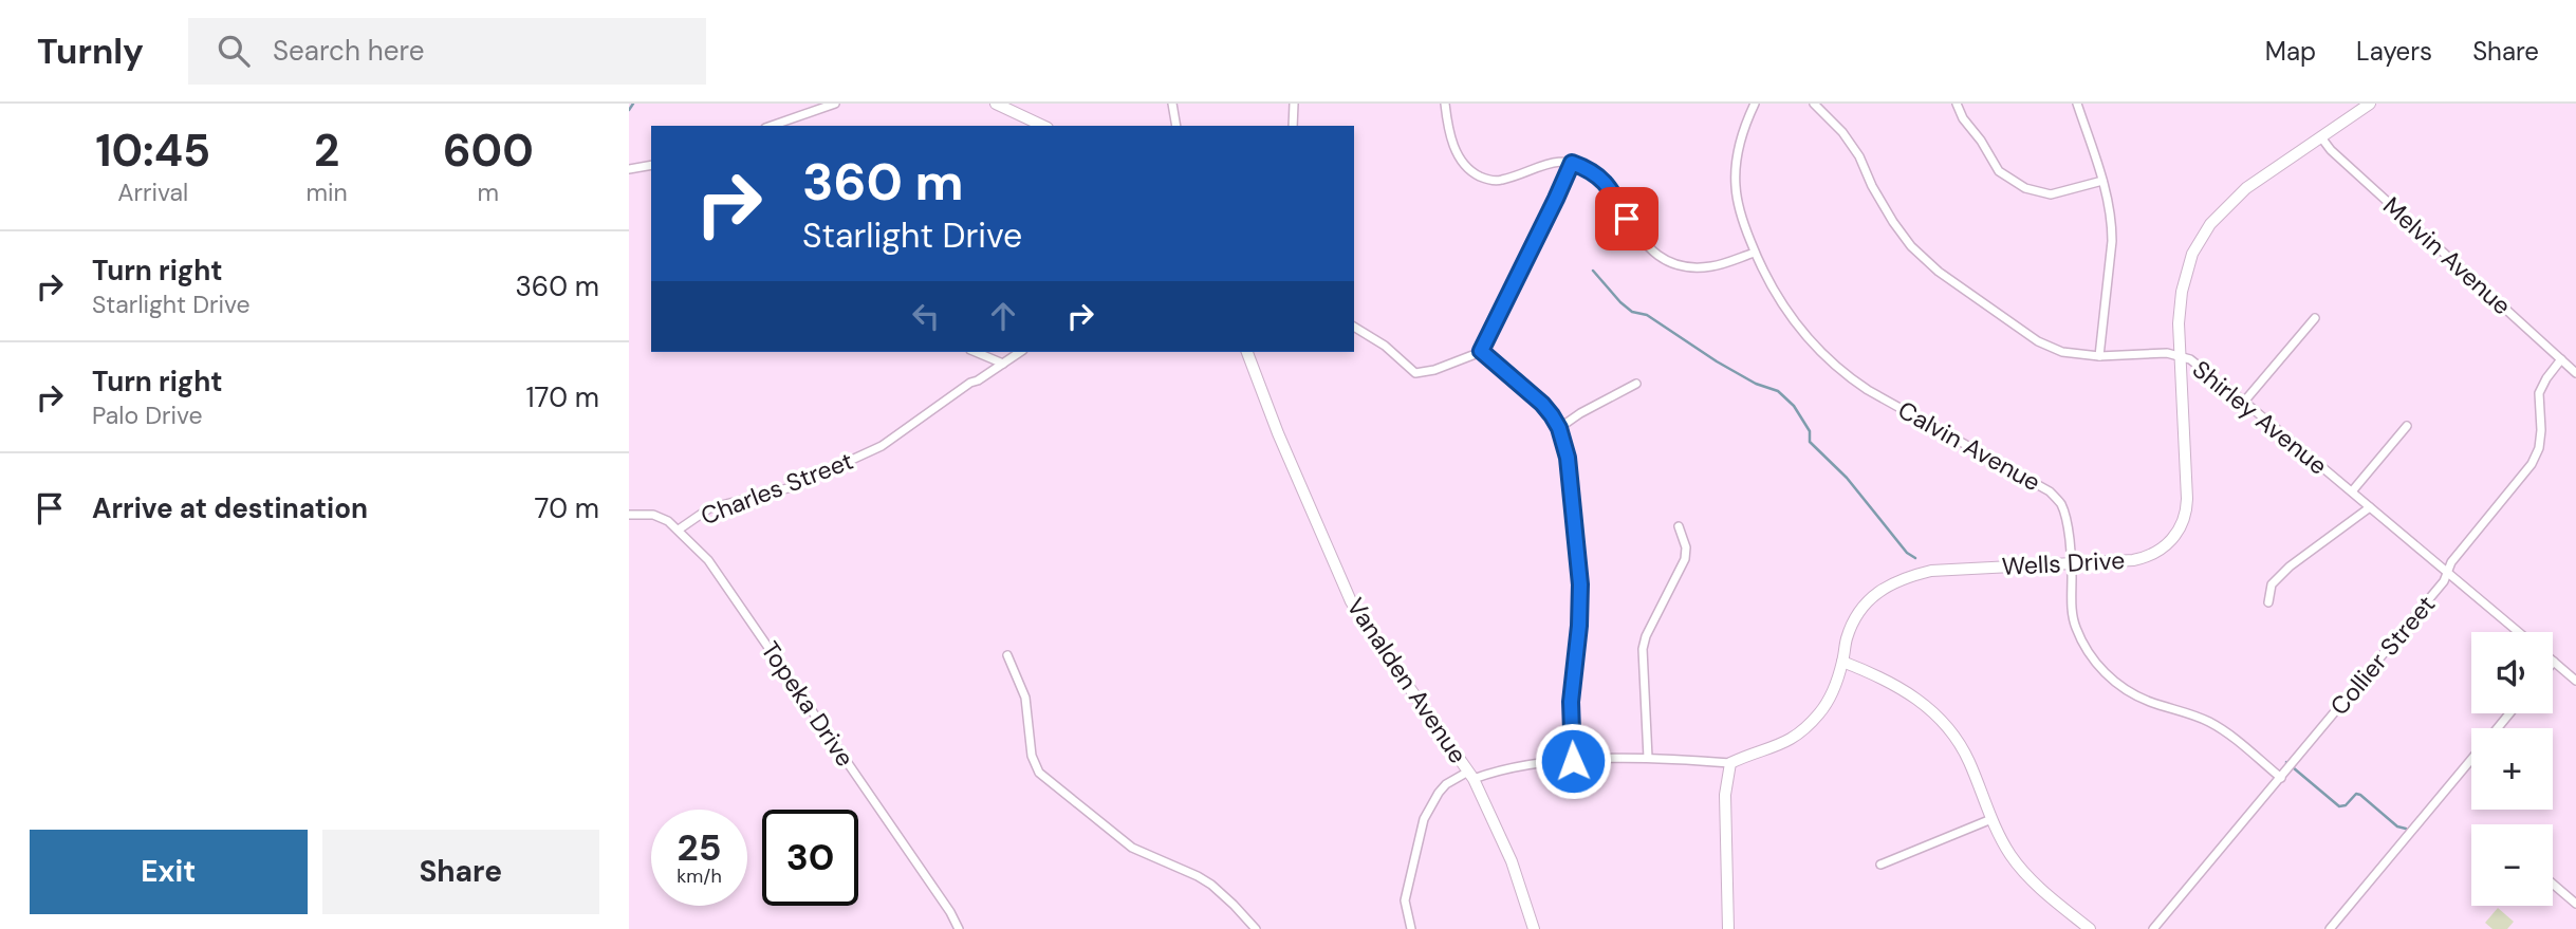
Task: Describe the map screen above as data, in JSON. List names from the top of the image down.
{
  "streets": {
    "main road": ["Wells Drive", "Vanalden Avenue"],
    "street": [
      "Melvin Avenue",
      "Shirley Avenue",
      "Calvin Avenue",
      "Charles Street",
      "Collier Street",
      "Topeka Drive"
    ]
  },
  "crossings": [
    ["Melvin Avenue", "Wells Drive"],
    ["Melvin Avenue", "Collier Street"],
    ["Shirley Avenue", "Wells Drive"],
    ["Shirley Avenue", "Collier Street"],
    ["Calvin Avenue", "Wells Drive"],
    ["Calvin Avenue", "Collier Street"],
    ["Charles Street", "Topeka Drive"]
  ],
  "page": {
    "header": "Turnly",
    "search": "Search here",
    "nav": ["Map", "Layers", "Share"],
    "eta": [
      "10:45",
      "Arrival",
      "2",
      "min",
      "600",
      "m"
    ],
    "turn": ["360 m", "Starlight Drive"],
    "list": [
      {
        "name": "Turn right",
        "note": "Starlight Drive",
        "value": "360 m"
      },
      {
        "name": "Turn right",
        "note": "Palo Drive",
        "value": "170 m"
      },
      {
        "name": "Arrive at destination",
        "value": "70 m"
      }
    ],
    "map_buttons": ["+", "−"],
    "speed": "25 km/h",
    "limit": "30",
    "buttons": ["Exit", "Share"]
  }
}
